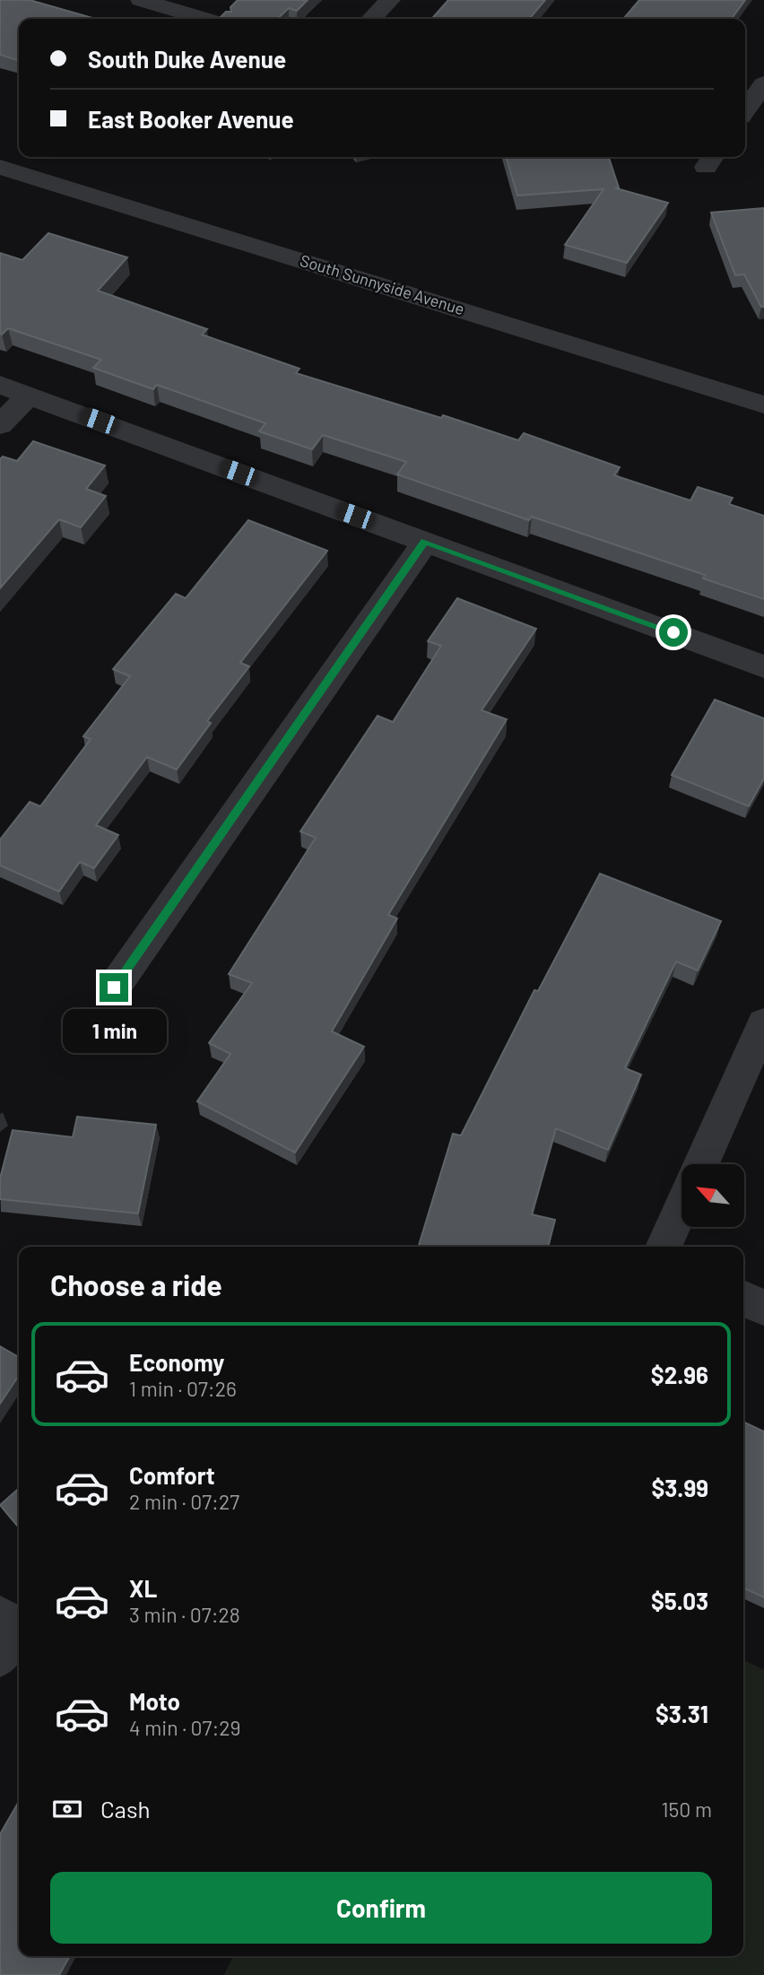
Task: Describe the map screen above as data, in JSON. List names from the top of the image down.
{
  "streets": {
    "street": ["South Sunnyside Avenue"]
  },
  "north": "top left",
  "page": {
    "banner": ["South Duke Avenue", "East Booker Avenue"],
    "bubble": "1 min",
    "heading": "Choose a ride",
    "list": [
      {
        "name": "Economy",
        "note": "1 min · 07:26",
        "value": "$2.96"
      },
      {
        "name": "Comfort",
        "note": "2 min · 07:27",
        "value": "$3.99"
      },
      {
        "name": "XL",
        "note": "3 min · 07:28",
        "value": "$5.03"
      },
      {
        "name": "Moto",
        "note": "4 min · 07:29",
        "value": "$3.31"
      }
    ],
    "pay": ["Cash", "150 m"],
    "buttons": "Confirm"
  }
}
